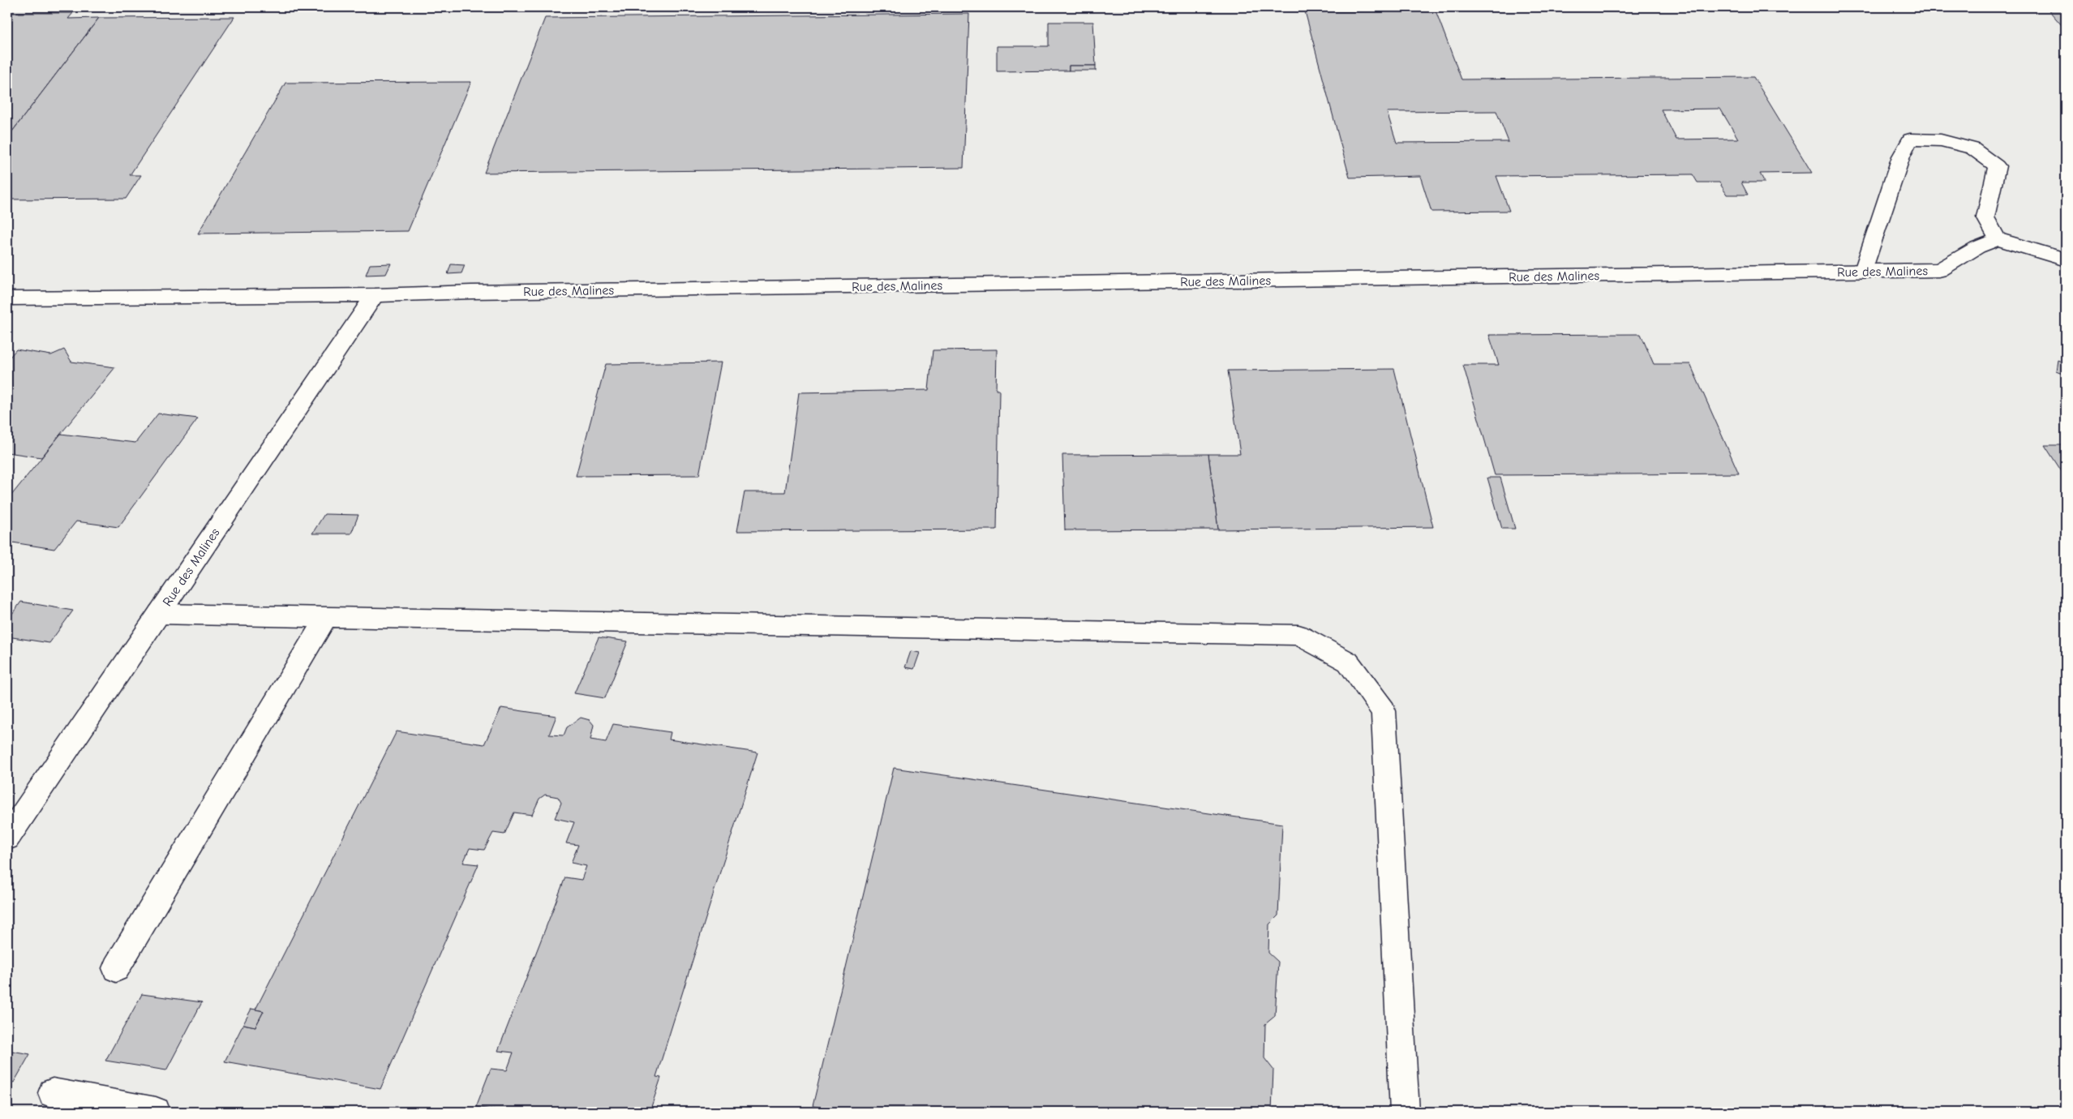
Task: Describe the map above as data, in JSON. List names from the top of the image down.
{
  "streets": {
    "street": ["Rue des Malines"]
  }
}
